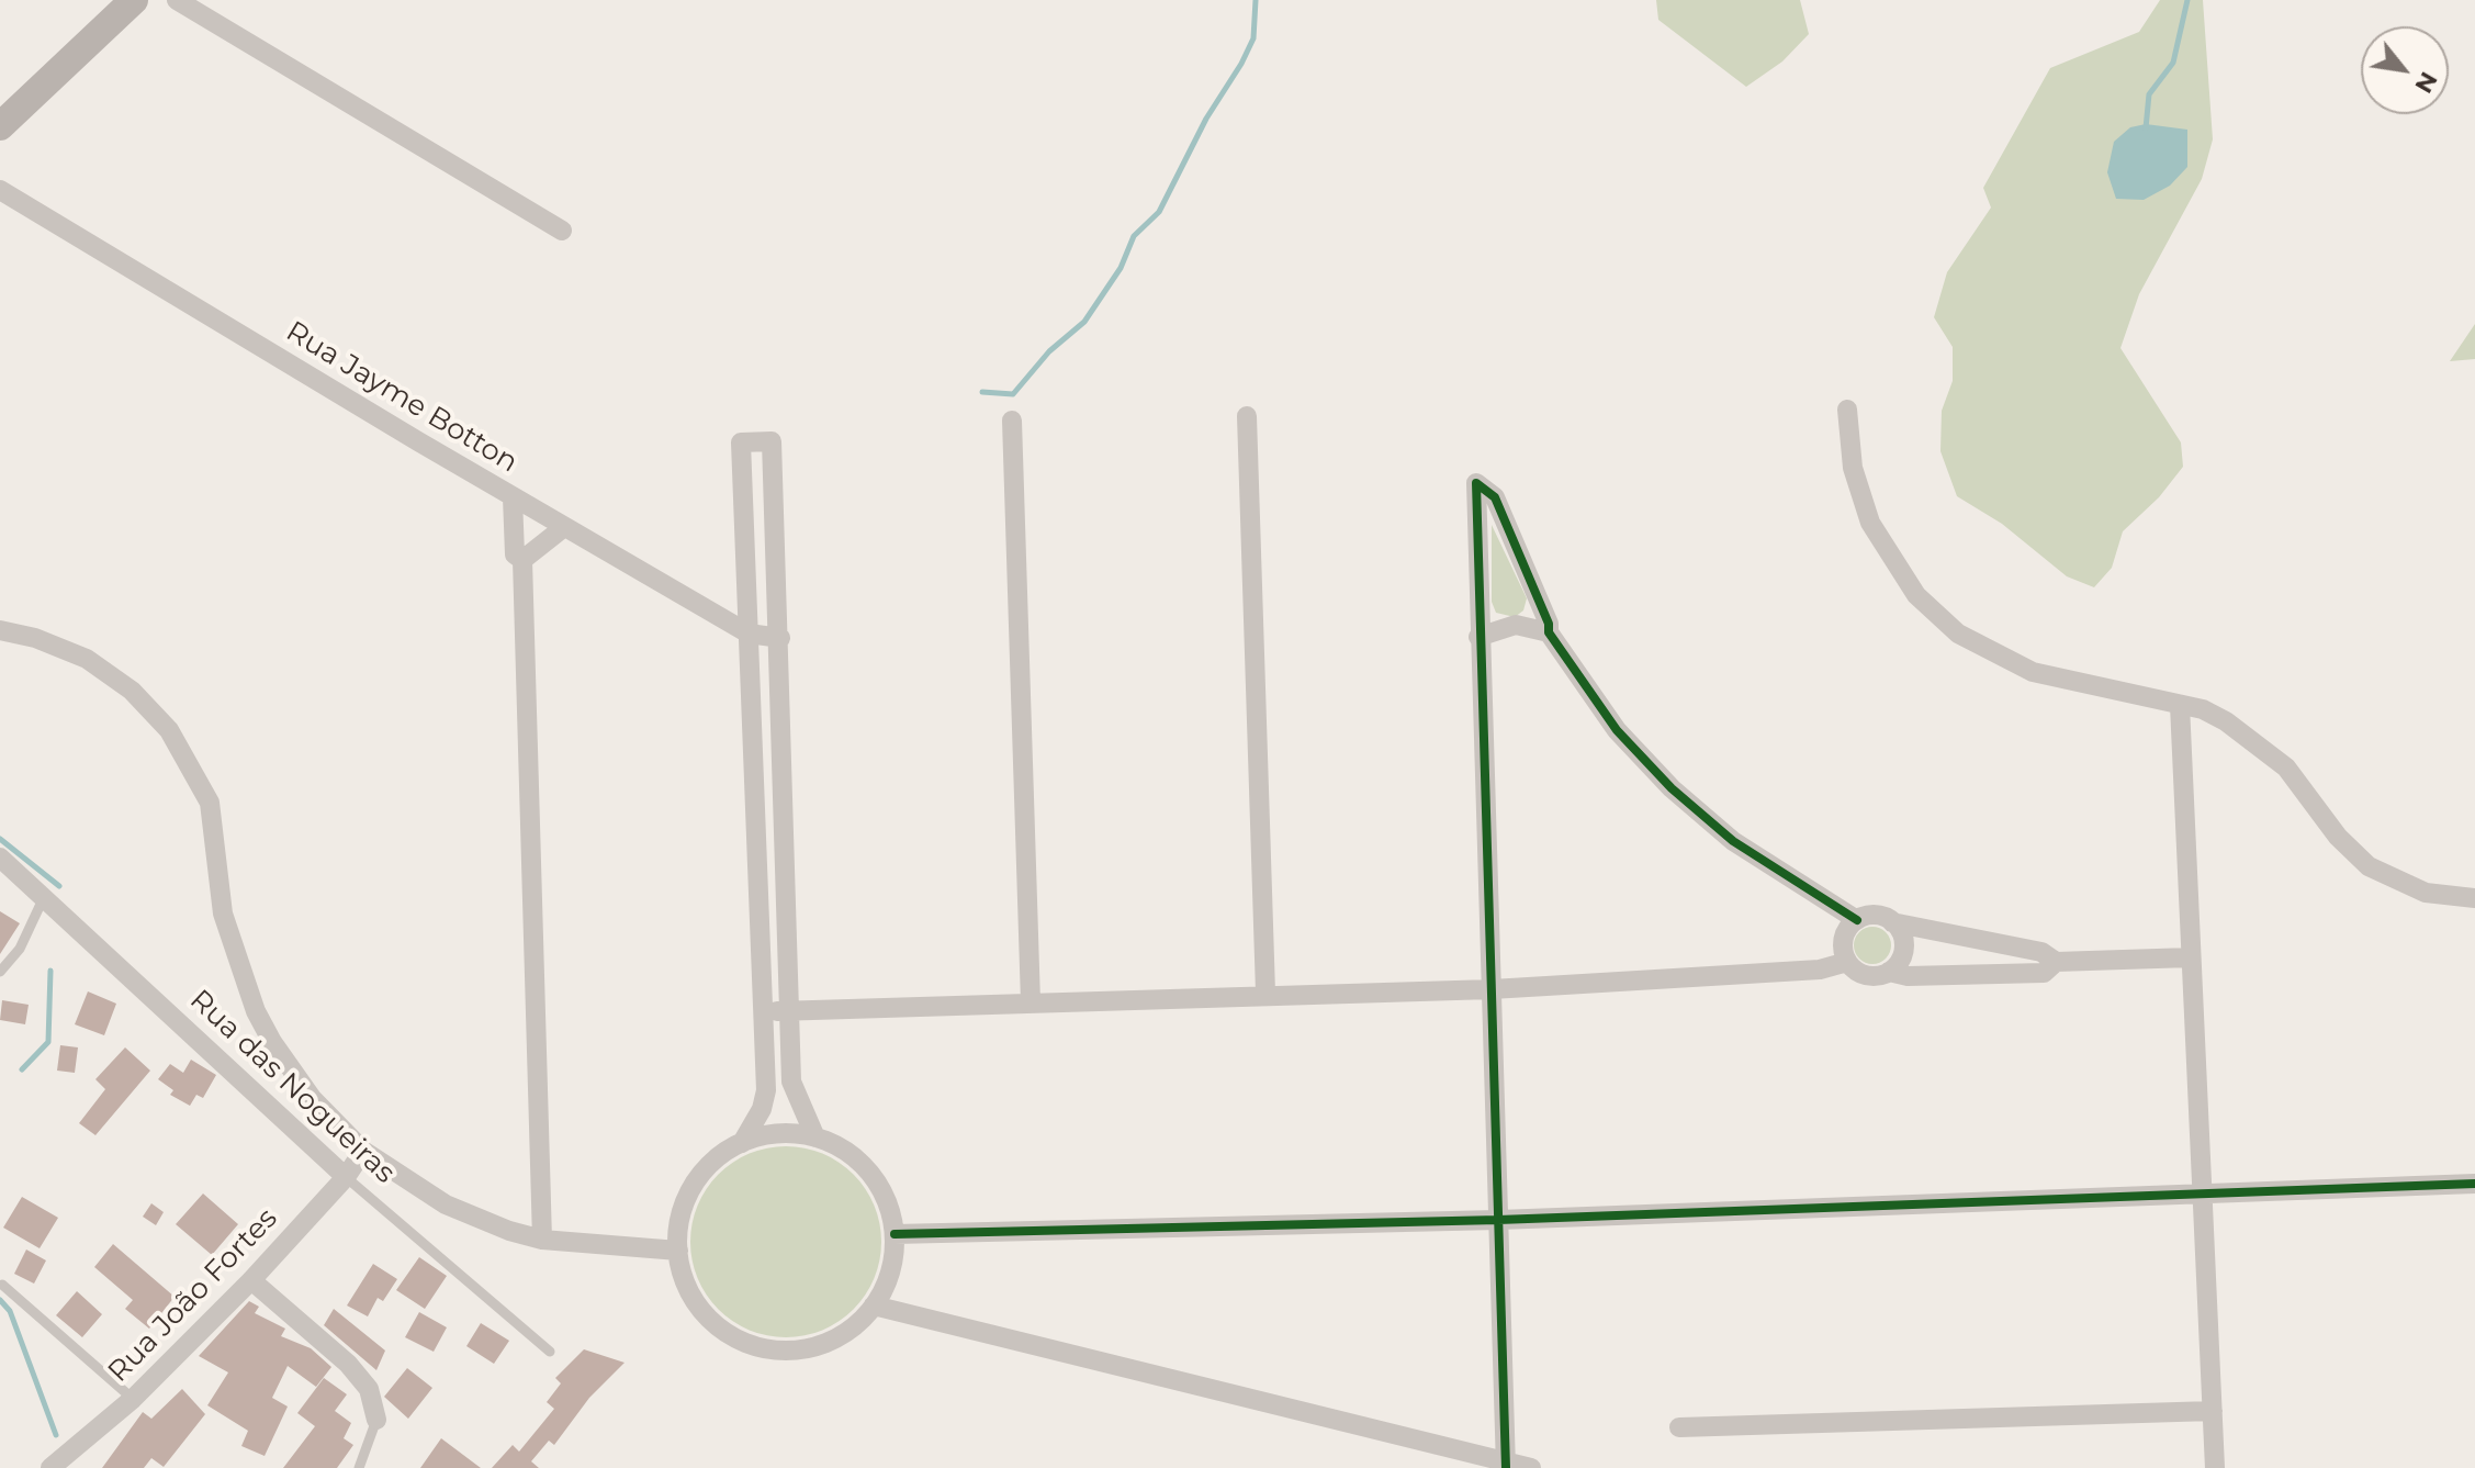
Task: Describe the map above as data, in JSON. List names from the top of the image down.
{
  "streets": {
    "street": ["Rua Jayme Botton", "Rua das Nogueiras", "Rua João Fortes"]
  },
  "crossings": [
    ["Rua das Nogueiras", "Rua João Fortes"]
  ],
  "north": "bottom right"
}
